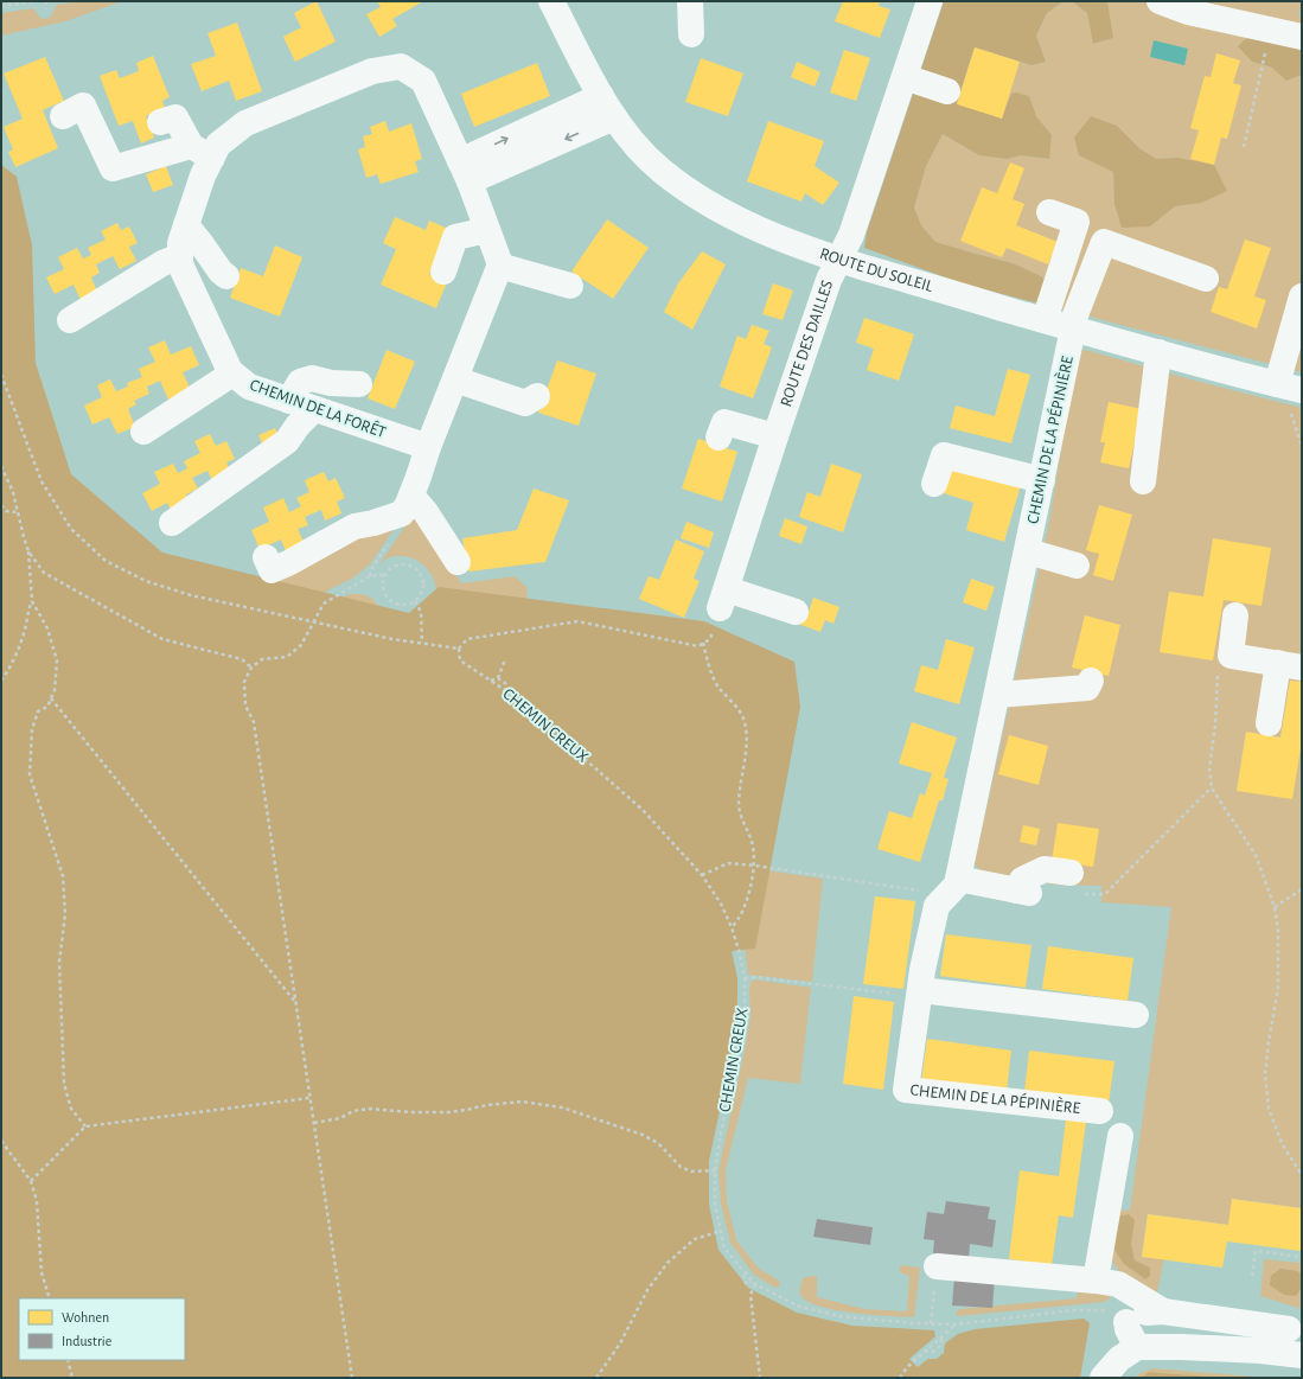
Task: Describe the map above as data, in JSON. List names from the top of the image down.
{
  "streets": {
    "street": [
      "ROUTE DU SOLEIL",
      "ROUTE DES DAILLES",
      "CHEMIN DE LA FORÊT",
      "CHEMIN DE LA PÉPINIÈRE"
    ],
    "path": ["CHEMIN CREUX"]
  },
  "crossings": [
    ["ROUTE DU SOLEIL", "ROUTE DES DAILLES"],
    ["ROUTE DU SOLEIL", "CHEMIN DE LA PÉPINIÈRE"]
  ],
  "legend": ["Wohnen", "Industrie"]
}
